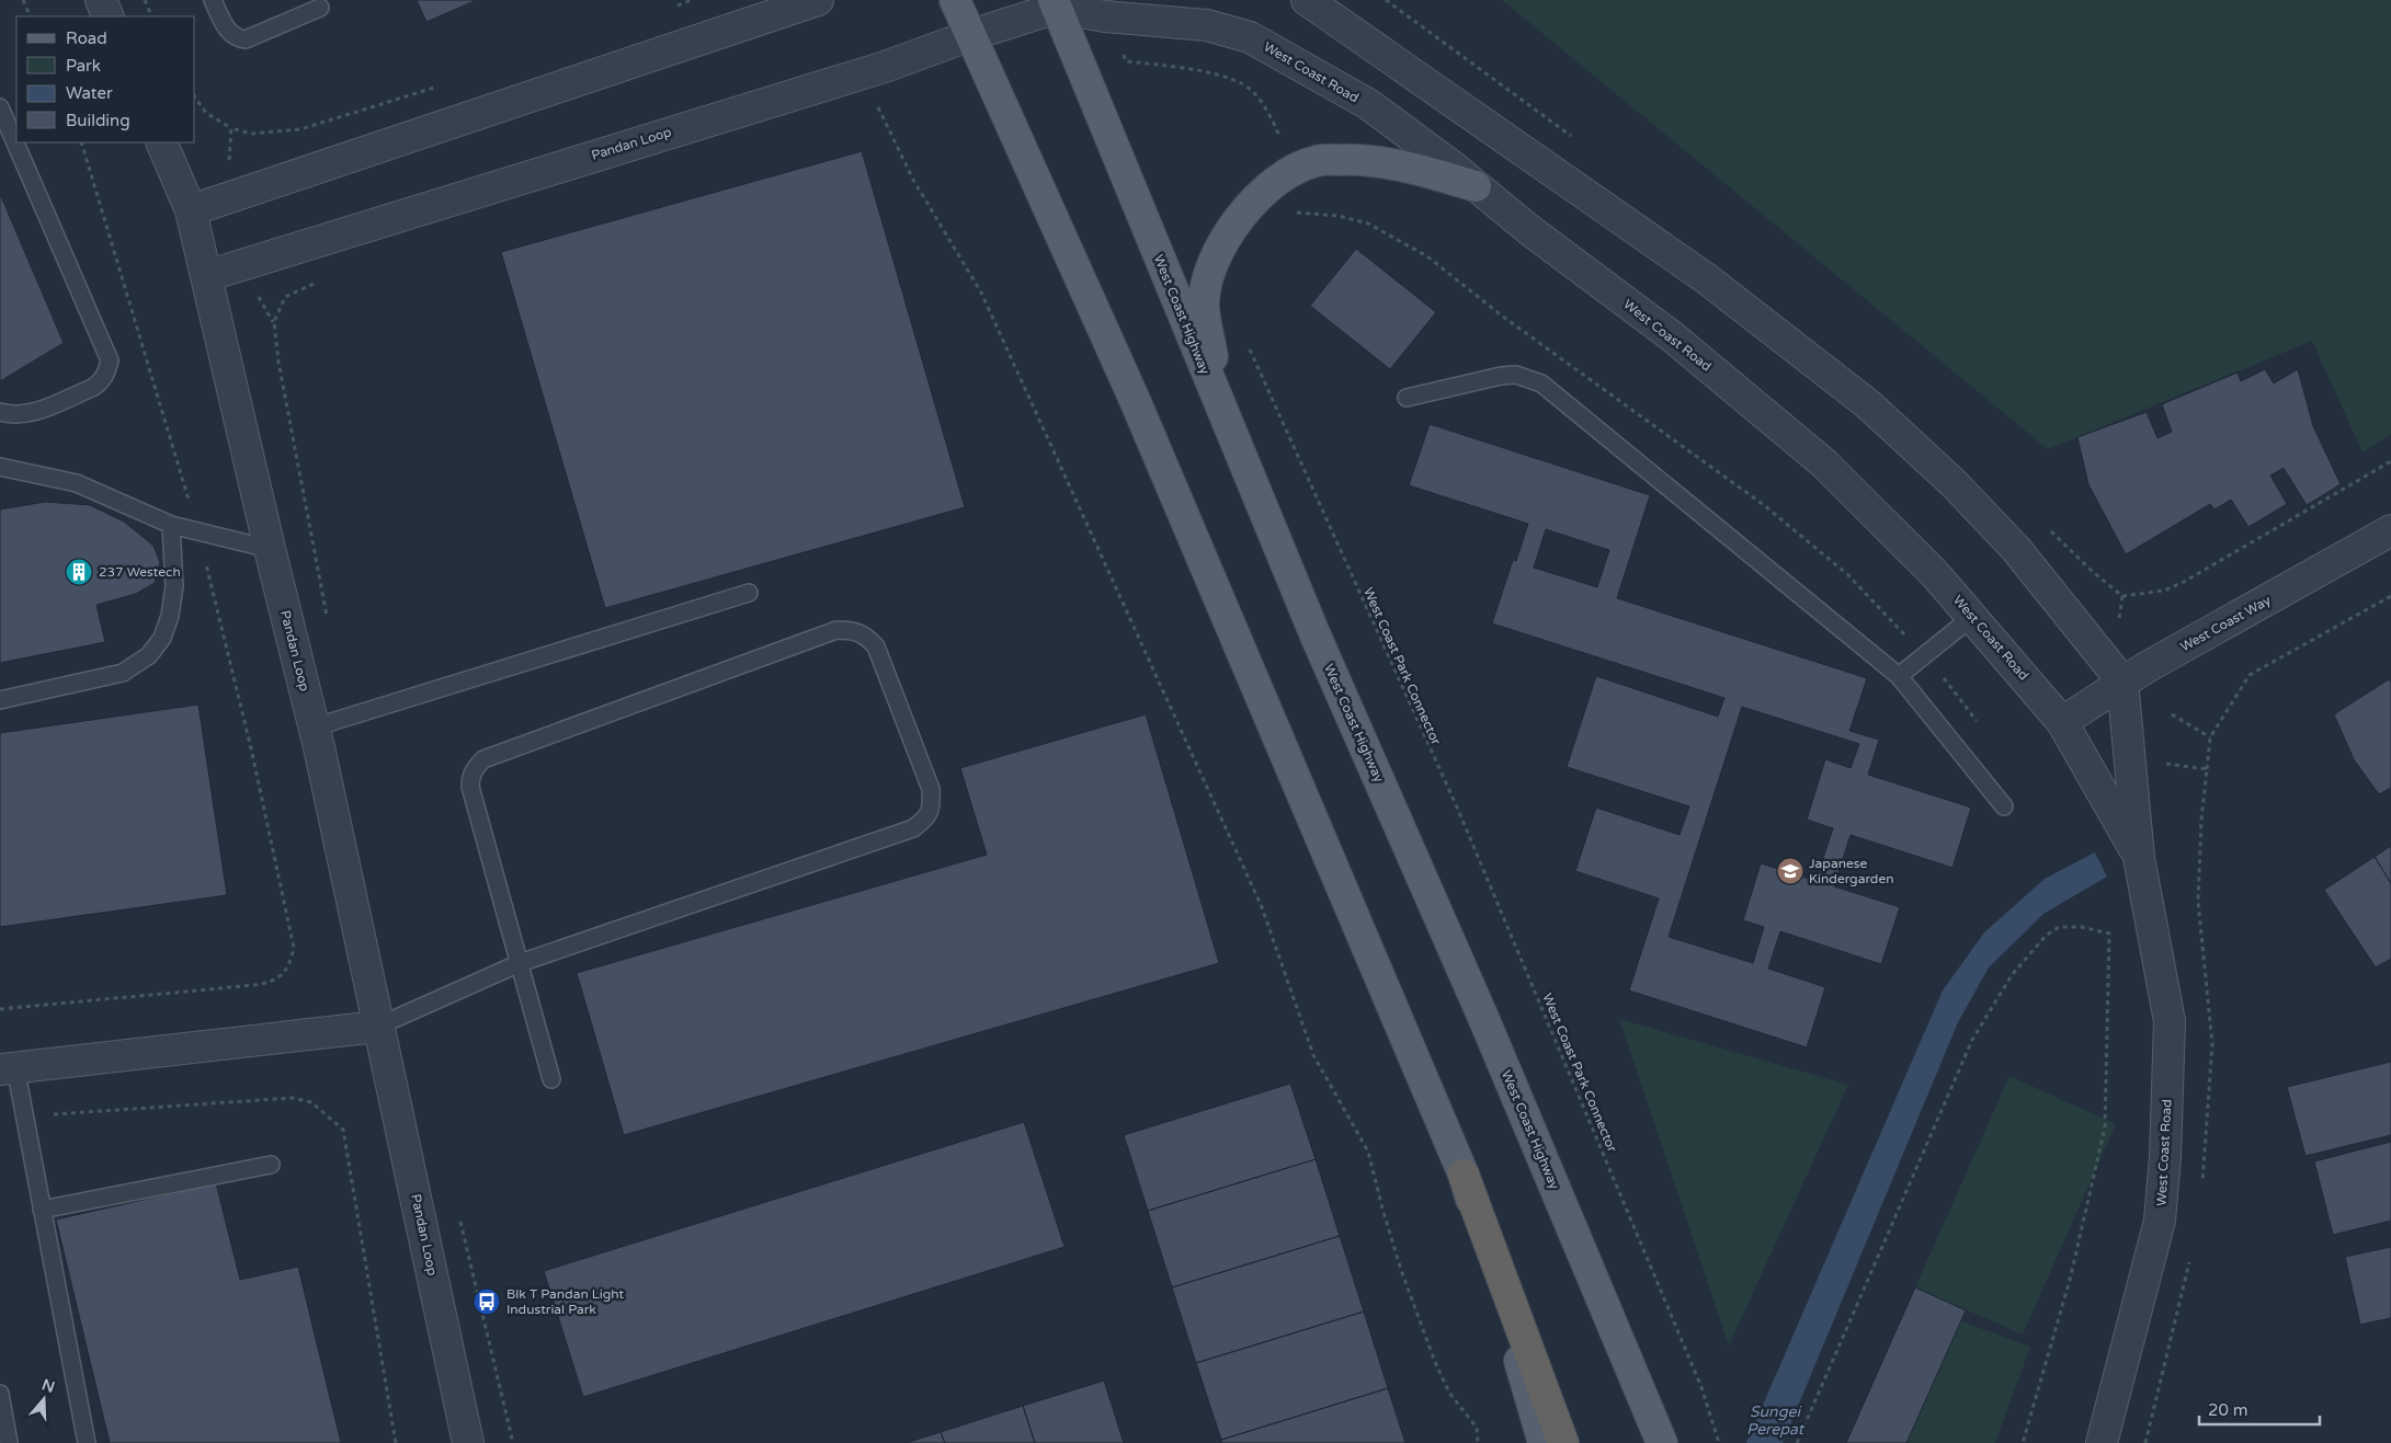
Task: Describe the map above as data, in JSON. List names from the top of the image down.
{
  "streets": {
    "main road": ["West Coast Highway"],
    "street": ["West Coast Road", "Pandan Loop", "West Coast Way"],
    "path": ["West Coast Park Connector"]
  },
  "crossings": [
    ["West Coast Road", "Pandan Loop"],
    ["West Coast Road", "West Coast Highway"],
    ["West Coast Road", "West Coast Way"],
    ["Pandan Loop", "West Coast Highway"]
  ],
  "water": ["Sungei Perepat"],
  "places": {
    "building": ["237 Westech"],
    "school or university": ["Japanese Kindergarden"],
    "bus stop": ["Blk T Pandan Light Industrial Park"]
  },
  "legend": [
    "Road",
    "Park",
    "Water",
    "Building"
  ],
  "scale_bar": "20 m",
  "north": "top"
}
